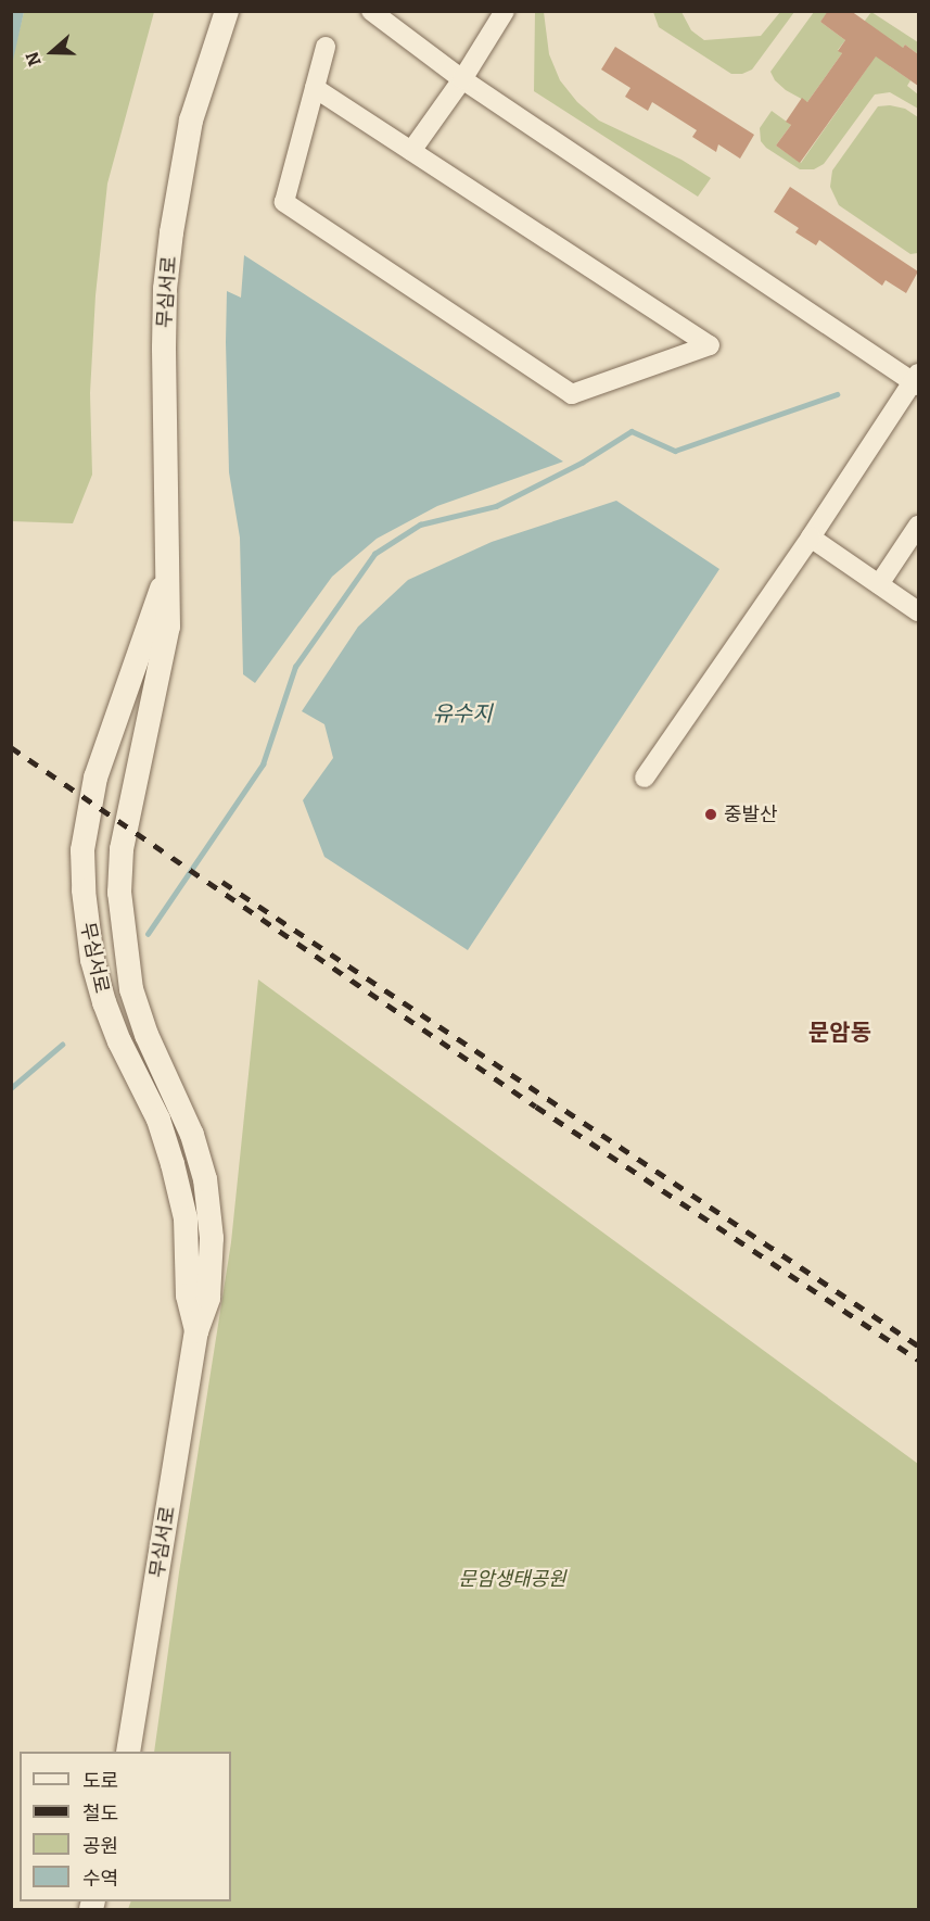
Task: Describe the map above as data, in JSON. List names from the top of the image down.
{
  "streets": {
    "street": ["무심서로"]
  },
  "districts": ["문암동"],
  "water": ["유수지"],
  "parks": ["문암생태공원"],
  "places": ["중발산"],
  "legend": [
    "도로",
    "철도",
    "공원",
    "수역"
  ],
  "north": "left"
}
